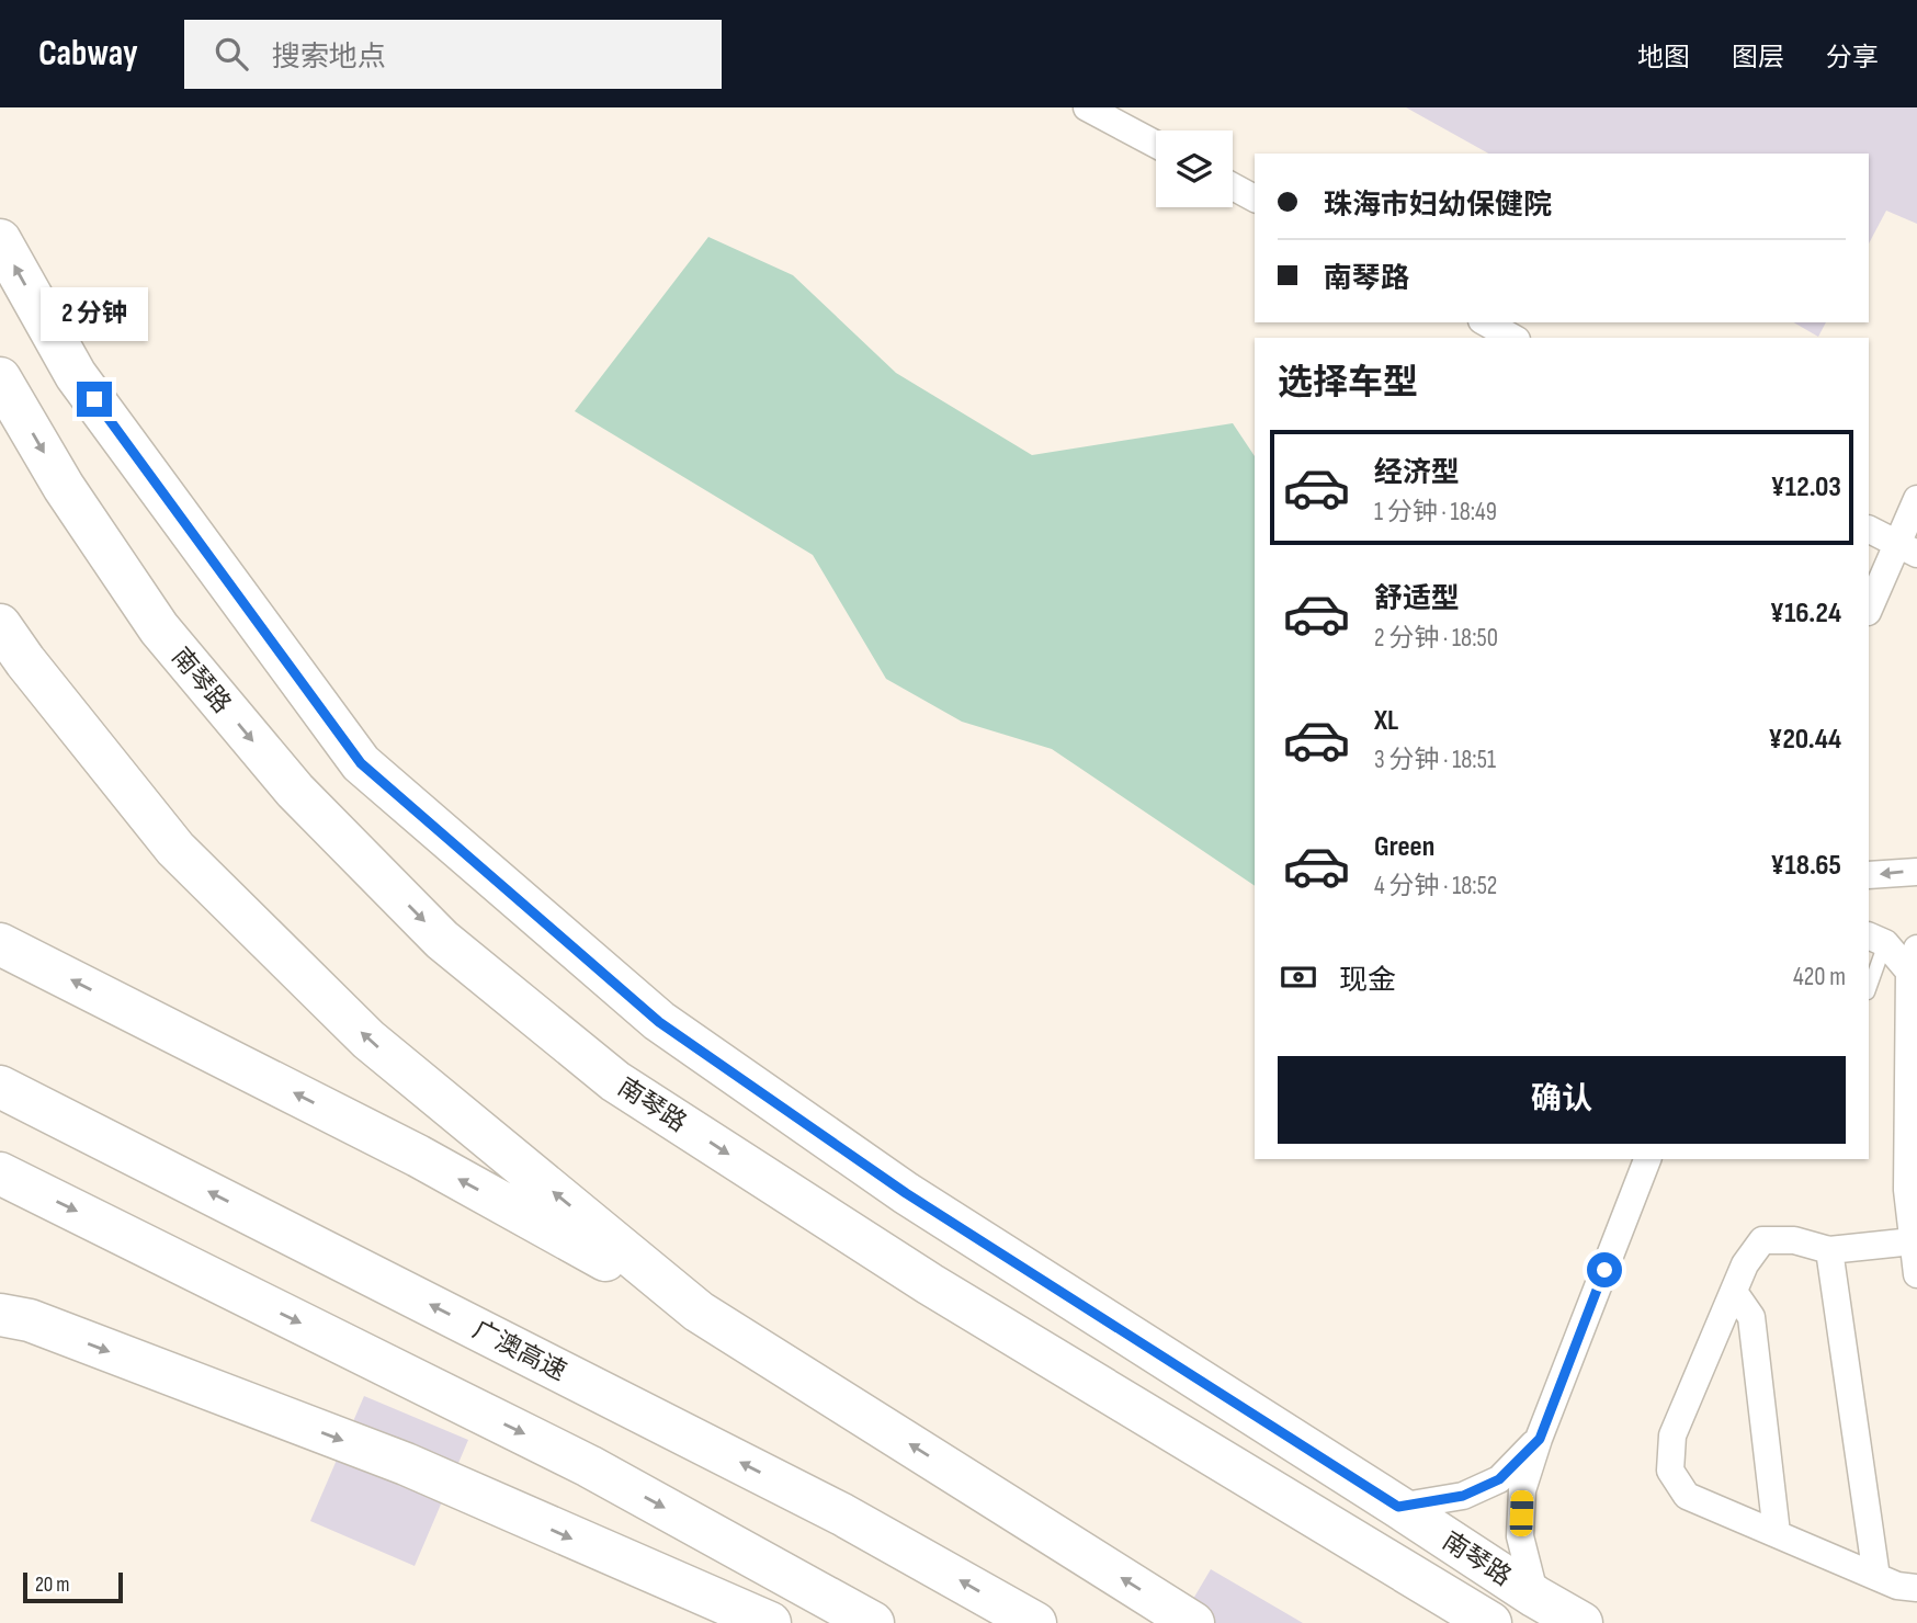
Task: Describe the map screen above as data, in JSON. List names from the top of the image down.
{
  "streets": {
    "main road": ["南琴路", "广澳高速"]
  },
  "scale_bar": "20 m",
  "page": {
    "header": "Cabway",
    "search": "搜索地点",
    "nav": ["地图", "图层", "分享"],
    "banner": ["珠海市妇幼保健院", "南琴路"],
    "bubble": "2 分钟",
    "heading": "选择车型",
    "list": [
      {
        "name": "经济型",
        "note": "1 分钟 · 18:49",
        "value": "¥12.03"
      },
      {
        "name": "舒适型",
        "note": "2 分钟 · 18:50",
        "value": "¥16.24"
      },
      {
        "name": "XL",
        "note": "3 分钟 · 18:51",
        "value": "¥20.44"
      },
      {
        "name": "Green",
        "note": "4 分钟 · 18:52",
        "value": "¥18.65"
      }
    ],
    "pay": ["现金", "420 m"],
    "buttons": "确认",
    "scale": "20 m"
  }
}
